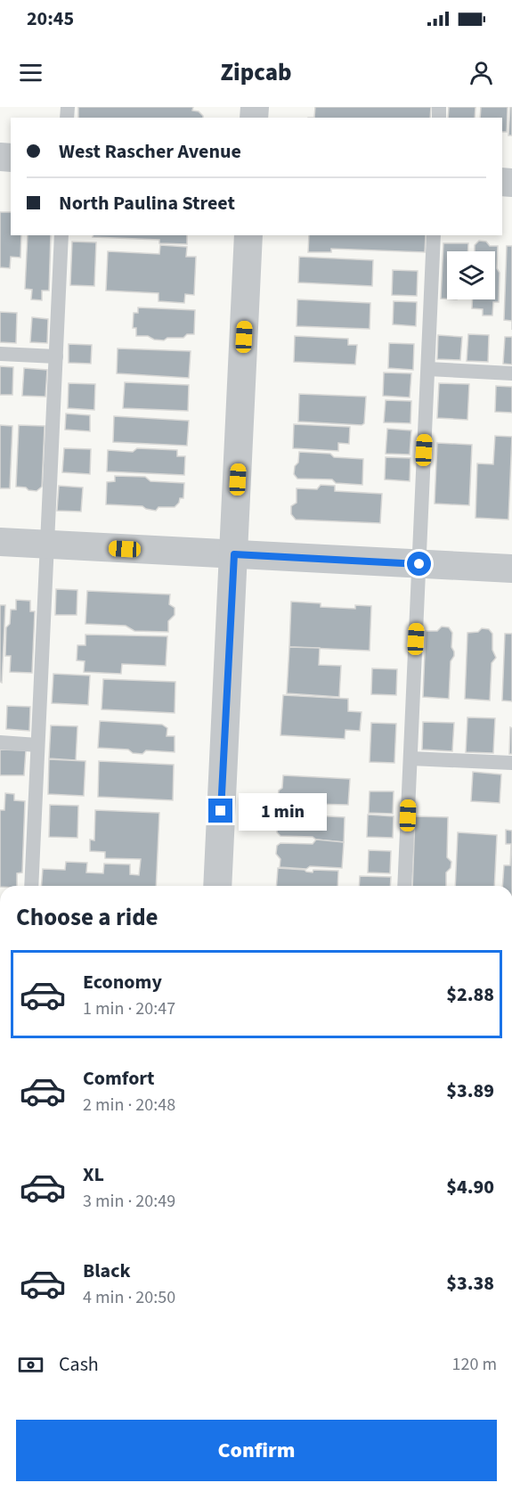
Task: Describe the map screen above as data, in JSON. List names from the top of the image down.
{
  "page": {
    "status": "20:45",
    "header": "Zipcab",
    "banner": ["West Rascher Avenue", "North Paulina Street"],
    "bubble": "1 min",
    "heading": "Choose a ride",
    "list": [
      {
        "name": "Economy",
        "note": "1 min · 20:47",
        "value": "$2.88"
      },
      {
        "name": "Comfort",
        "note": "2 min · 20:48",
        "value": "$3.89"
      },
      {
        "name": "XL",
        "note": "3 min · 20:49",
        "value": "$4.90"
      },
      {
        "name": "Black",
        "note": "4 min · 20:50",
        "value": "$3.38"
      }
    ],
    "pay": ["Cash", "120 m"],
    "buttons": "Confirm"
  }
}
